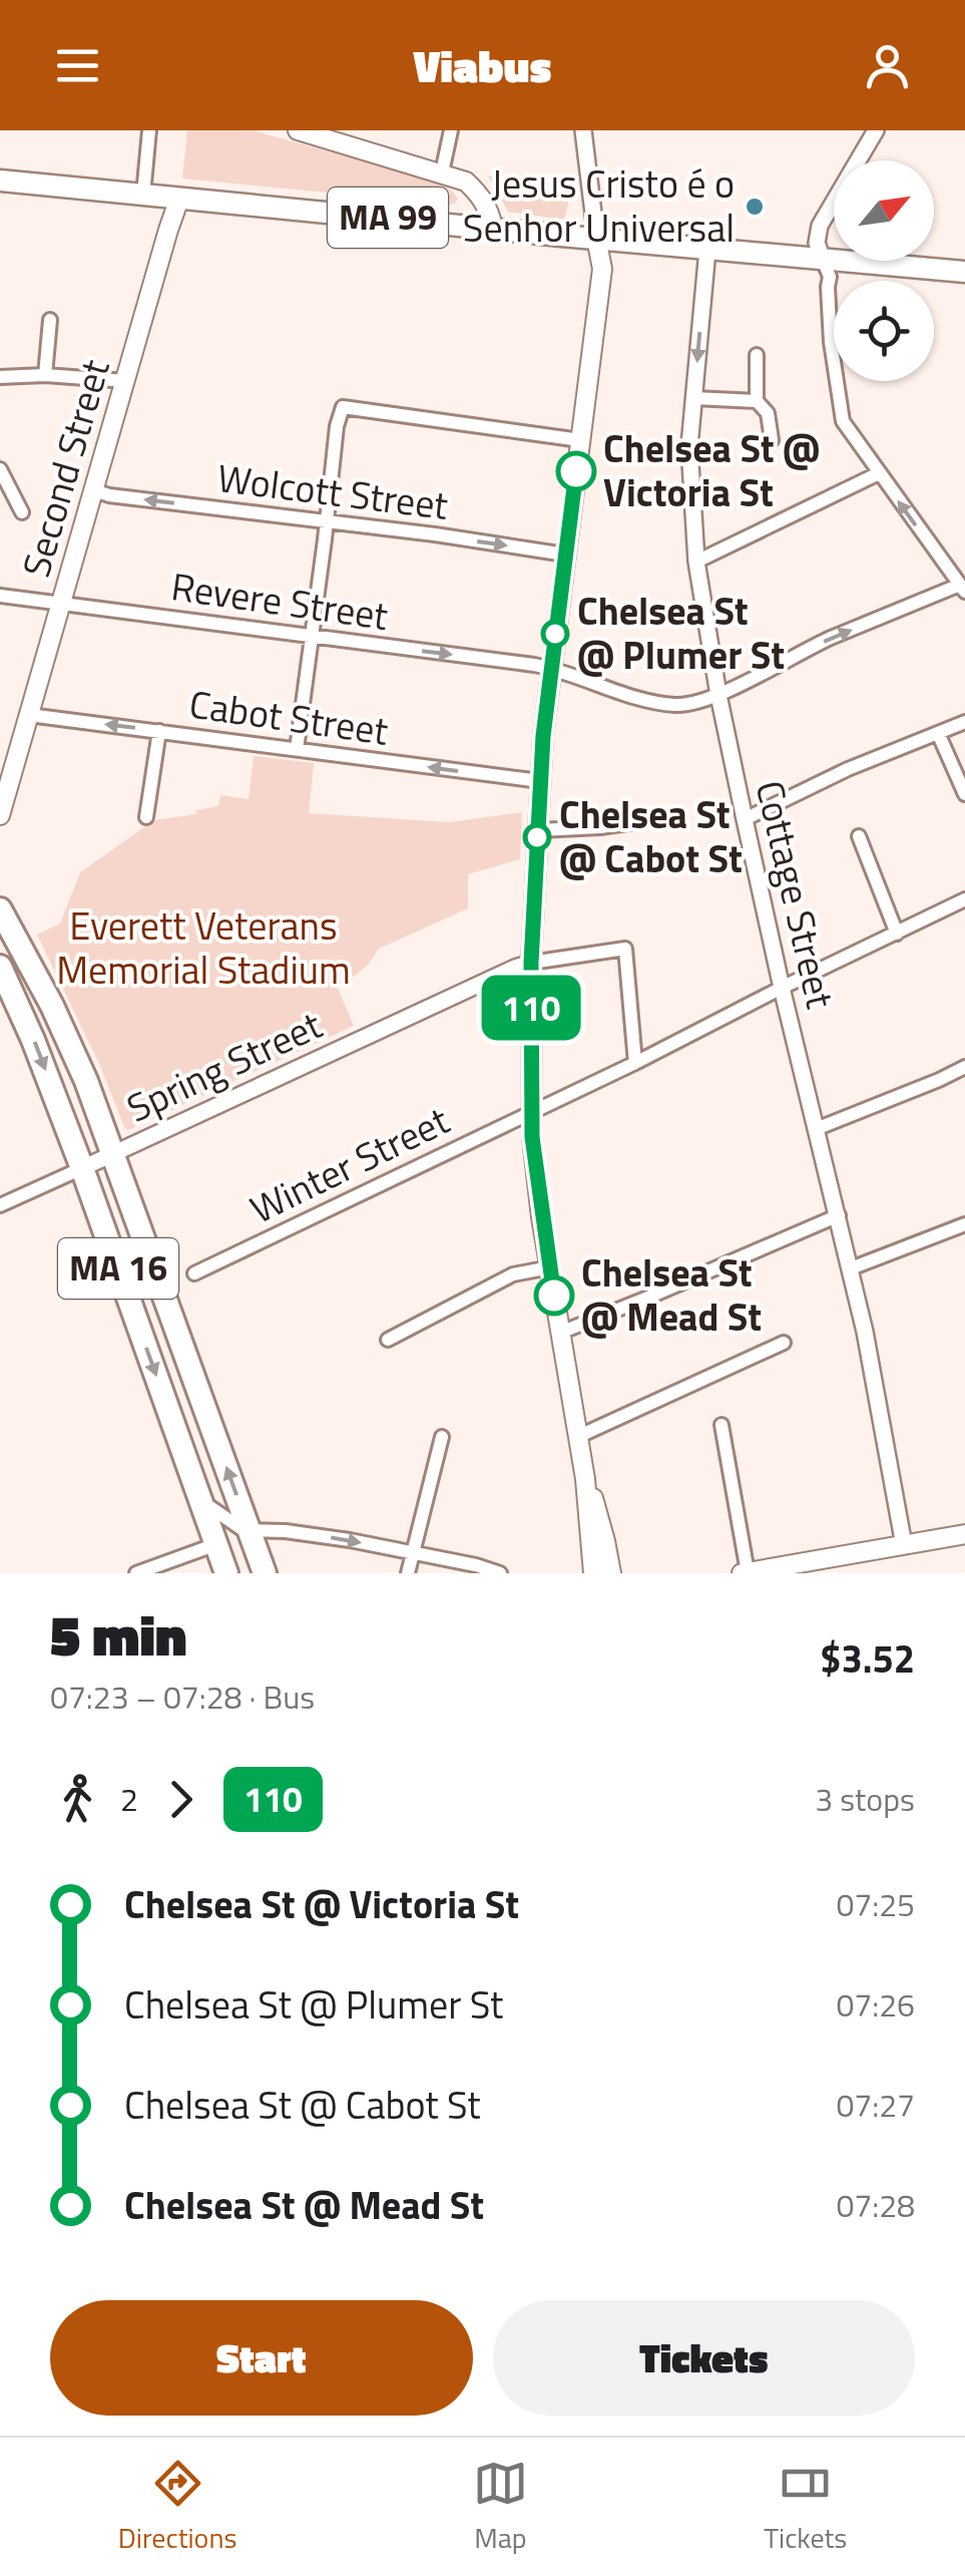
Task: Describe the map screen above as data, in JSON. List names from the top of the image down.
{
  "streets": {
    "highway": ["MA 16"],
    "main road": ["MA 99", "Second Street"],
    "street": [
      "Wolcott Street",
      "Revere Street",
      "Cabot Street",
      "Cottage Street",
      "Spring Street",
      "Winter Street"
    ]
  },
  "crossings": [
    ["MA 99", "Second Street"],
    ["MA 99", "Cottage Street"],
    ["Second Street", "Wolcott Street"],
    ["Second Street", "Revere Street"],
    ["Second Street", "Cabot Street"],
    ["Revere Street", "Cottage Street"],
    ["Cottage Street", "Winter Street"],
    ["Spring Street", "MA 16"]
  ],
  "one_way": ["Revere Street", "Cabot Street"],
  "parks": ["Everett Veterans Memorial Stadium"],
  "places": [
    "Jesus Cristo é o Senhor Universal",
    "Chelsea St @ Victoria St",
    "Chelsea St @ Plumer St",
    "Chelsea St @ Cabot St",
    "Chelsea St @ Mead St"
  ],
  "lines": ["bus line 110"],
  "north": "top right",
  "page": {
    "header": "Viabus",
    "on_map": "110",
    "heading": ["5 min", "07:23 – 07:28 · Bus", "$3.52"],
    "legs": ["2", "110", "3 stops"],
    "list": [
      {
        "name": "Chelsea St @ Victoria St",
        "value": "07:25"
      },
      {
        "name": "Chelsea St @ Plumer St",
        "value": "07:26"
      },
      {
        "name": "Chelsea St @ Cabot St",
        "value": "07:27"
      },
      {
        "name": "Chelsea St @ Mead St",
        "value": "07:28"
      }
    ],
    "buttons": ["Start", "Tickets"],
    "tabs": ["Directions", "Map", "Tickets"]
  }
}
